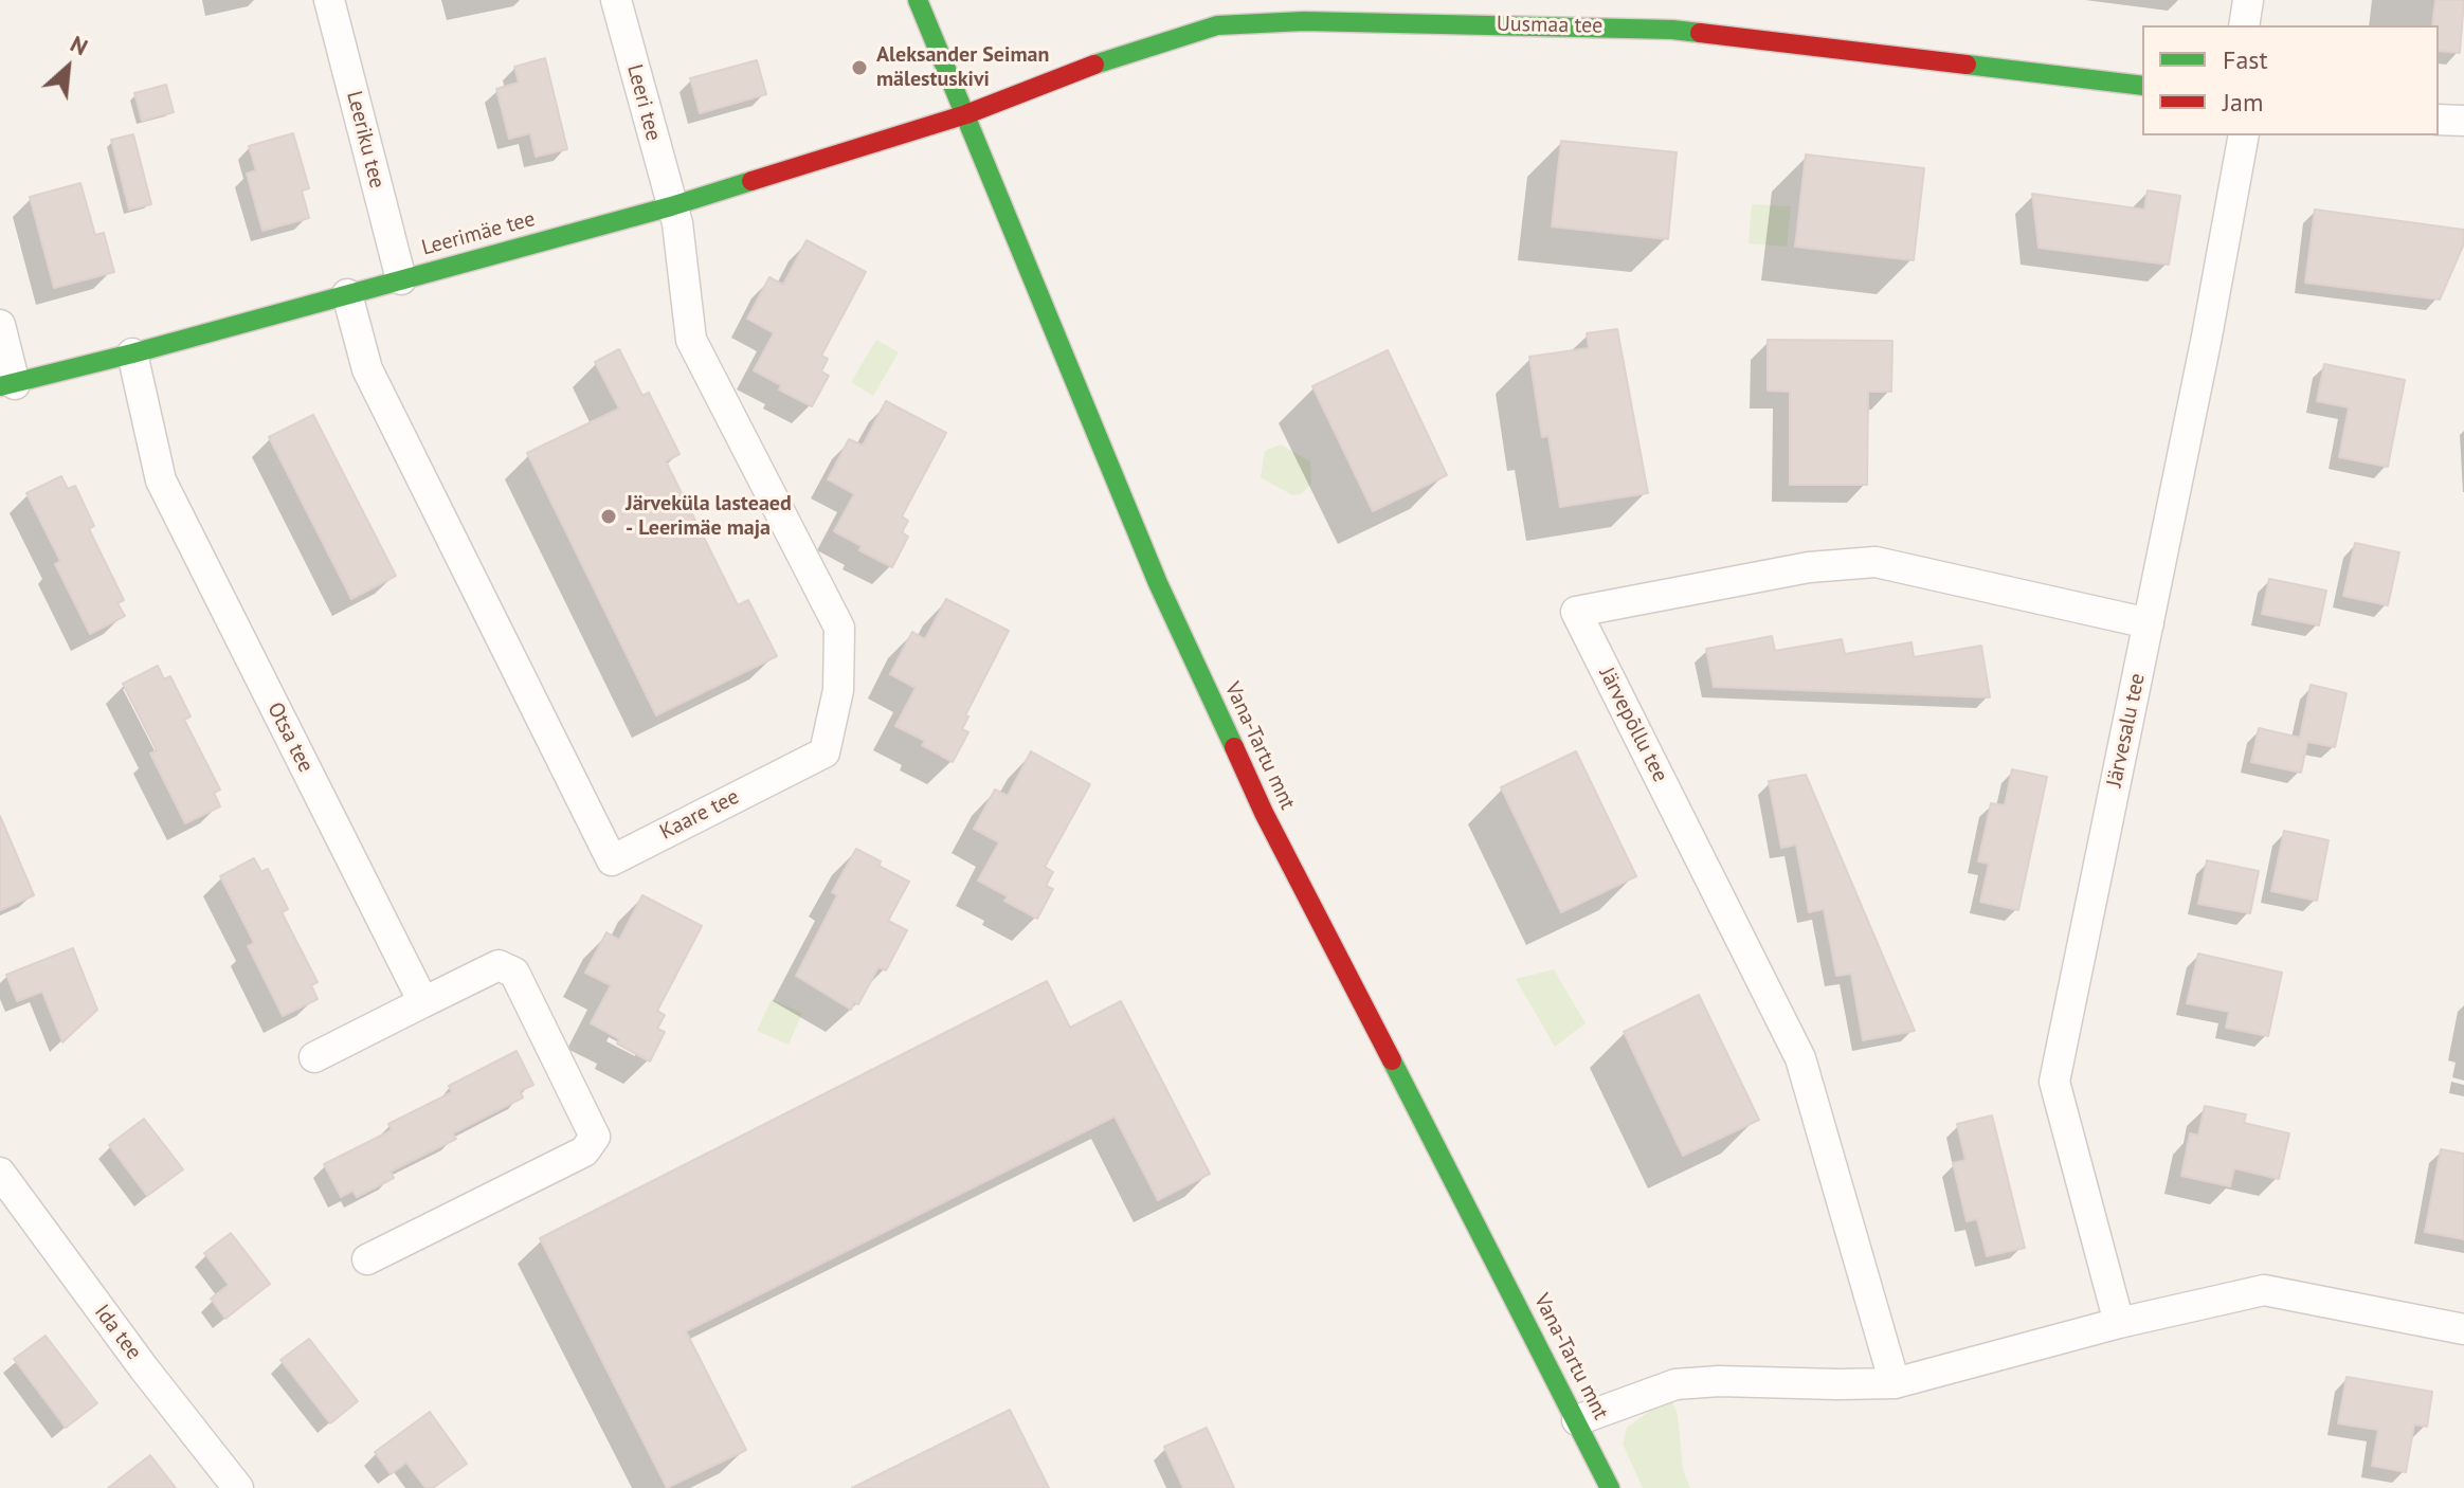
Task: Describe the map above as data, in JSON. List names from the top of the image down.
{
  "streets": {
    "street": [
      "Uusmaa tee",
      "Leeri tee",
      "Leeriku tee",
      "Leerimäe tee",
      "Järvepõllu tee",
      "Järvesalu tee",
      "Otsa tee",
      "Vana-Tartu mnt",
      "Kaare tee",
      "Ida tee"
    ]
  },
  "crossings": [
    ["Uusmaa tee", "Leerimäe tee"],
    ["Uusmaa tee", "Vana-Tartu mnt"],
    ["Leeri tee", "Leerimäe tee"],
    ["Leeri tee", "Kaare tee"],
    ["Leeriku tee", "Leerimäe tee"],
    ["Leerimäe tee", "Otsa tee"],
    ["Leerimäe tee", "Vana-Tartu mnt"],
    ["Leerimäe tee", "Kaare tee"],
    ["Järvepõllu tee", "Järvesalu tee"]
  ],
  "places": ["Aleksander Seiman mälestuskivi", "Järveküla lasteaed - Leerimäe maja"],
  "legend": ["Fast", "Jam"],
  "north": "top right"
}
